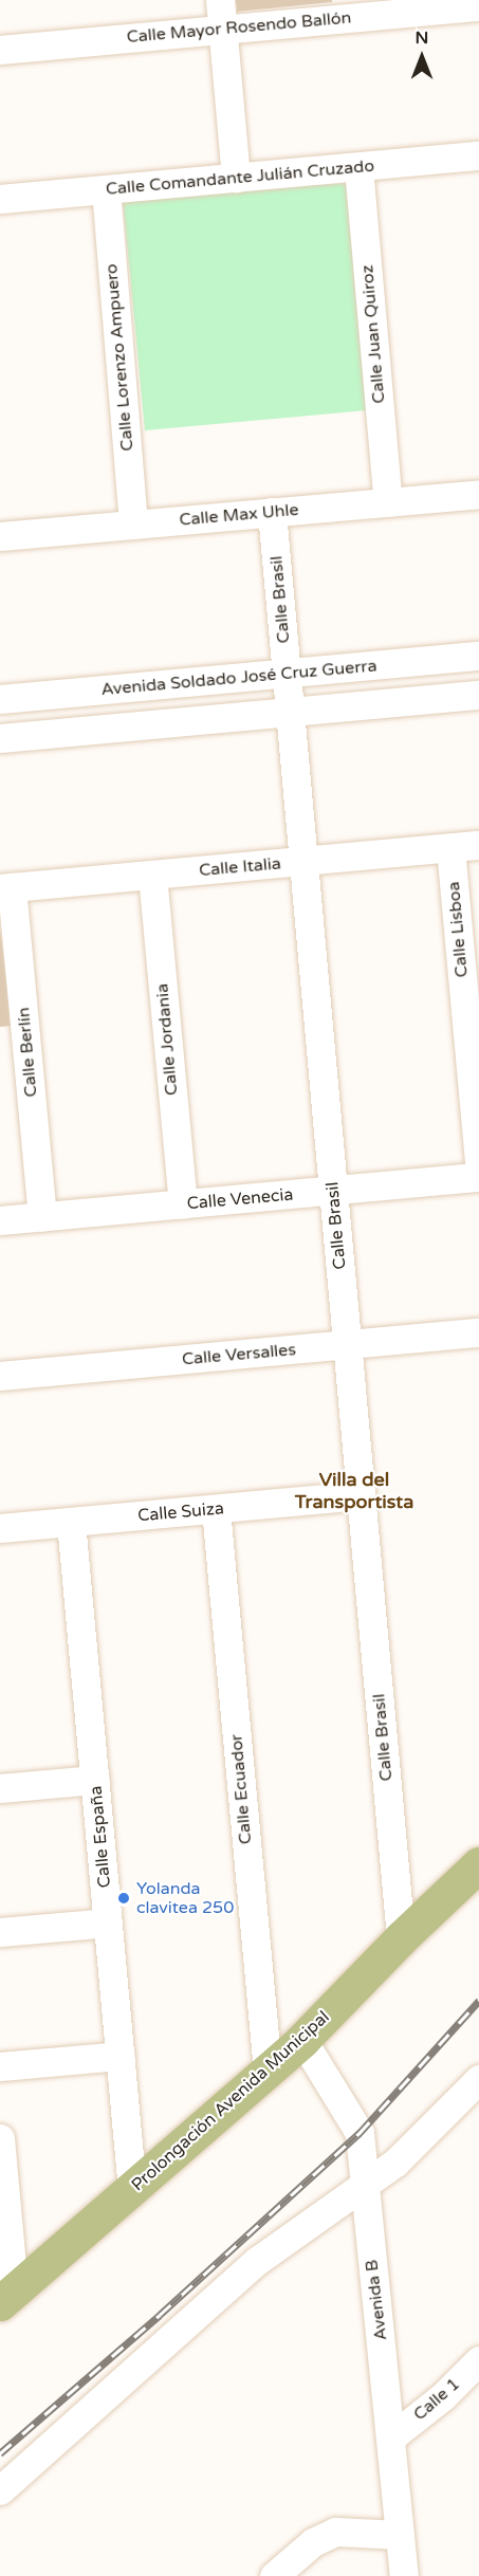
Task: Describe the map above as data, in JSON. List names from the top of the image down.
{
  "streets": {
    "main road": ["Prolongación Avenida Municipal"],
    "street": [
      "Calle Mayor Rosendo Ballón",
      "Calle Comandante Julián Cruzado",
      "Calle Juan Quiroz",
      "Calle Lorenzo Ampuero",
      "Calle Max Uhle",
      "Calle Brasil",
      "Avenida Soldado José Cruz Guerra",
      "Calle Italia",
      "Calle Lisboa",
      "Calle Jordania",
      "Calle Berlín",
      "Calle Venecia",
      "Calle Versalles",
      "Calle Suiza",
      "Calle Ecuador",
      "Calle España",
      "Avenida B",
      "Calle 1"
    ]
  },
  "crossings": [
    ["Calle Comandante Julián Cruzado", "Calle Juan Quiroz"],
    ["Calle Comandante Julián Cruzado", "Calle Lorenzo Ampuero"],
    ["Calle Juan Quiroz", "Calle Max Uhle"],
    ["Calle Lorenzo Ampuero", "Calle Max Uhle"],
    ["Calle Max Uhle", "Calle Brasil"],
    ["Calle Brasil", "Avenida Soldado José Cruz Guerra"],
    ["Calle Brasil", "Calle Italia"],
    ["Calle Brasil", "Calle Venecia"],
    ["Calle Brasil", "Calle Versalles"],
    ["Calle Brasil", "Calle Suiza"],
    ["Calle Brasil", "Prolongación Avenida Municipal"],
    ["Calle Italia", "Calle Lisboa"],
    ["Calle Italia", "Calle Jordania"],
    ["Calle Italia", "Calle Berlín"],
    ["Calle Jordania", "Calle Venecia"],
    ["Calle Berlín", "Calle Venecia"],
    ["Calle Suiza", "Calle Ecuador"],
    ["Calle Suiza", "Calle España"],
    ["Calle Ecuador", "Prolongación Avenida Municipal"],
    ["Calle España", "Prolongación Avenida Municipal"],
    ["Prolongación Avenida Municipal", "Avenida B"],
    ["Avenida B", "Calle 1"]
  ],
  "districts": ["Villa del Transportista"],
  "places": ["Yolanda clavitea 250"],
  "north": "top"
}
